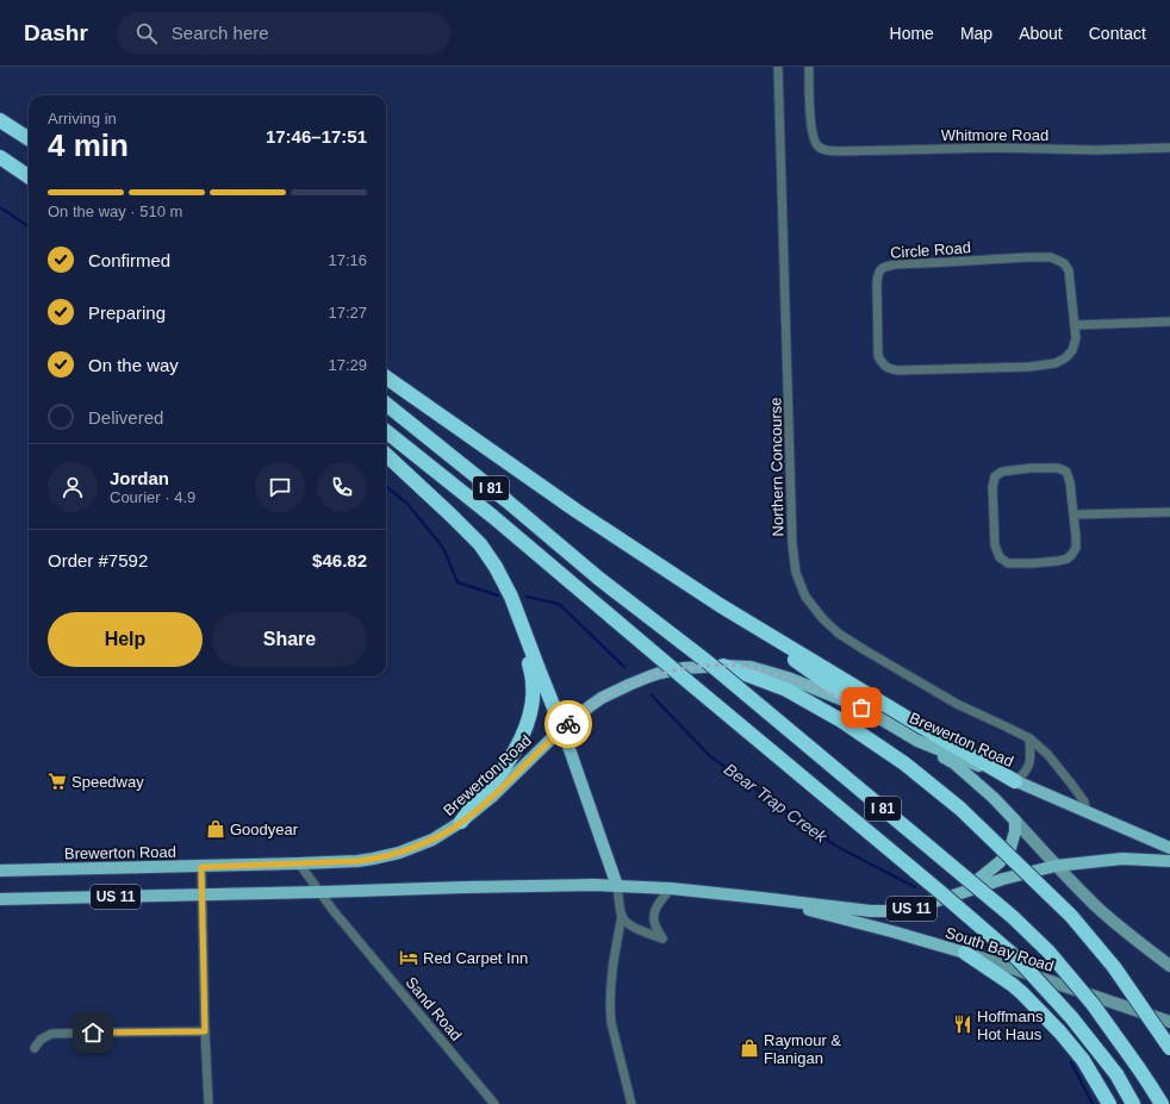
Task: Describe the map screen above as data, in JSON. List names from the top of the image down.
{
  "streets": {
    "highway": ["I 81"],
    "main road": ["Brewerton Road", "US 11", "South Bay Road"],
    "street": [
      "Whitmore Road",
      "Circle Road",
      "Northern Concourse",
      "Sand Road"
    ]
  },
  "crossings": [
    ["Northern Concourse", "Brewerton Road"],
    ["Brewerton Road", "Sand Road"],
    ["US 11", "South Bay Road"],
    ["US 11", "Sand Road"]
  ],
  "water": ["Bear Trap Creek"],
  "places": {
    "supermarket": ["Speedway"],
    "shop": ["Goodyear", "Raymour & Flanigan"],
    "hotel": ["Red Carpet Inn"],
    "restaurant": ["Hoffmans Hot Haus"]
  },
  "page": {
    "header": "Dashr",
    "search": "Search here",
    "nav": [
      "Home",
      "Map",
      "About",
      "Contact"
    ],
    "heading": ["4 min", "Arriving in", "17:46–17:51"],
    "panel": [
      "Jordan",
      "Courier · 4.9",
      "Order #7592",
      "$46.82"
    ],
    "bar": "On the way · 510 m",
    "list": [
      ["Confirmed", "17:16"],
      ["Preparing", "17:27"],
      ["On the way", "17:29"],
      "Delivered"
    ],
    "buttons": ["Help", "Share"]
  }
}
